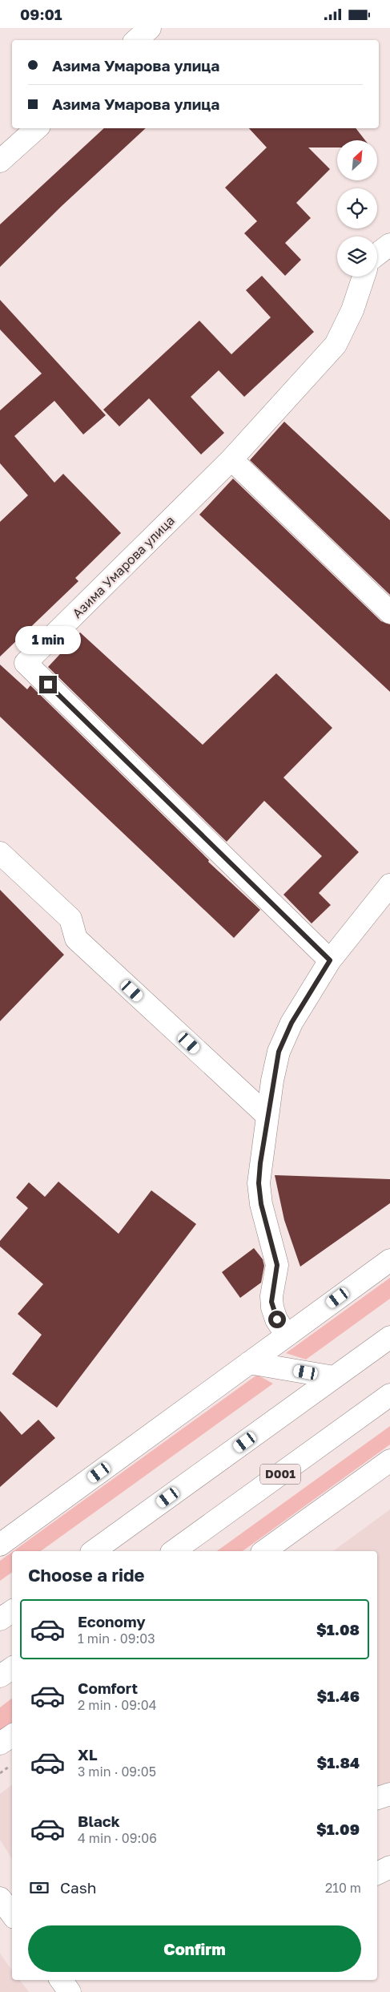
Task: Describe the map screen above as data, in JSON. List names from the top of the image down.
{
  "streets": {
    "main road": ["Азима Умарова улица", "D001"]
  },
  "north": "top right",
  "page": {
    "status": "09:01",
    "banner": ["Азима Умарова улица", "Азима Умарова улица"],
    "bubble": "1 min",
    "heading": "Choose a ride",
    "list": [
      {
        "name": "Economy",
        "note": "1 min · 09:03",
        "value": "$1.08"
      },
      {
        "name": "Comfort",
        "note": "2 min · 09:04",
        "value": "$1.46"
      },
      {
        "name": "XL",
        "note": "3 min · 09:05",
        "value": "$1.84"
      },
      {
        "name": "Black",
        "note": "4 min · 09:06",
        "value": "$1.09"
      }
    ],
    "pay": ["Cash", "210 m"],
    "buttons": "Confirm"
  }
}
